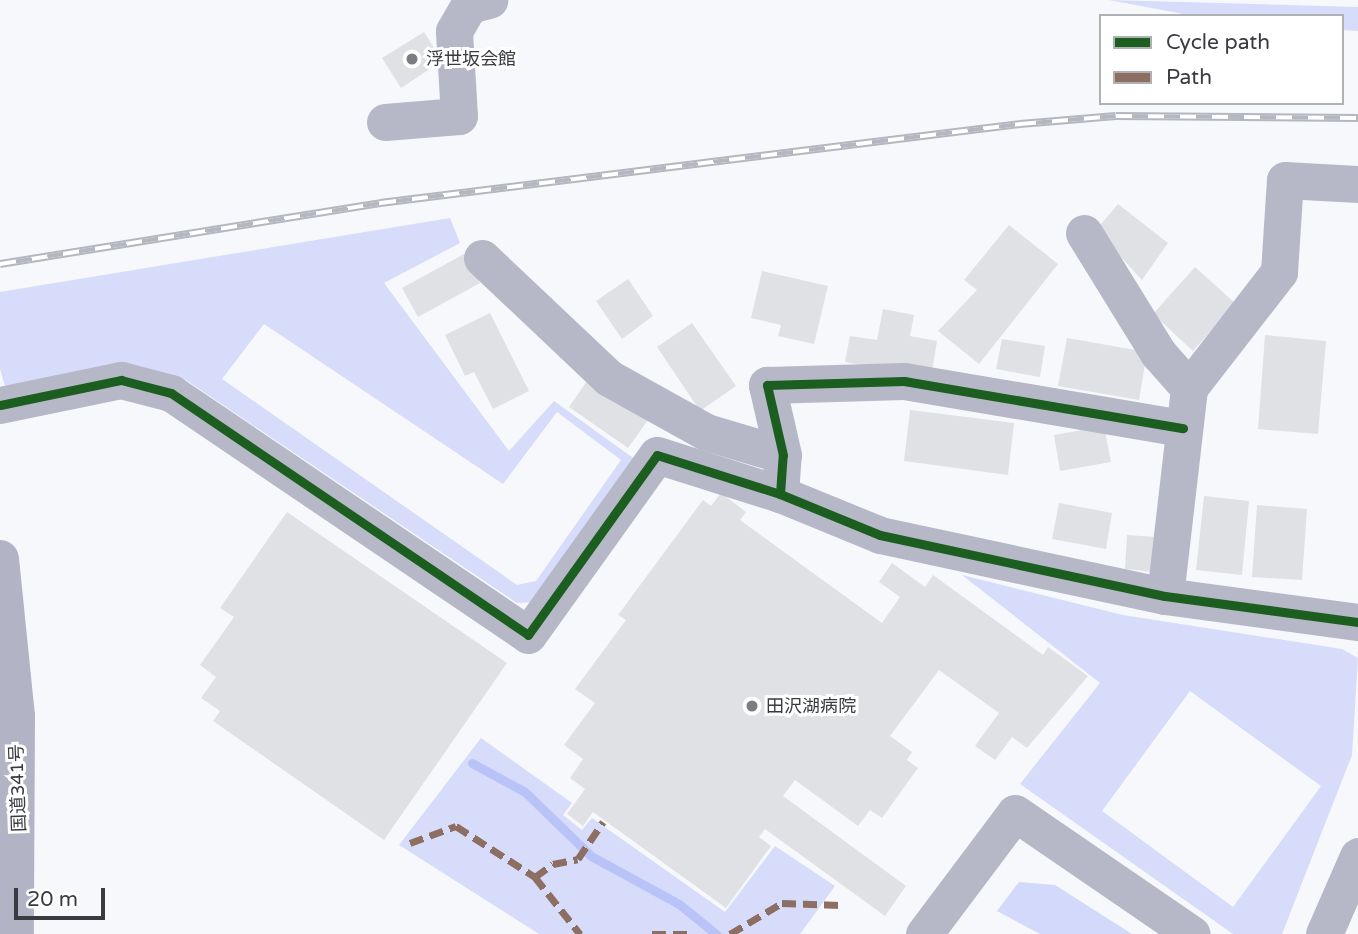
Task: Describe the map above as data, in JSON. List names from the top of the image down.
{
  "streets": {
    "highway": ["国道341号"]
  },
  "places": ["浮世坂会館", "田沢湖病院"],
  "legend": ["Cycle path", "Path"],
  "scale_bar": "20 m"
}
